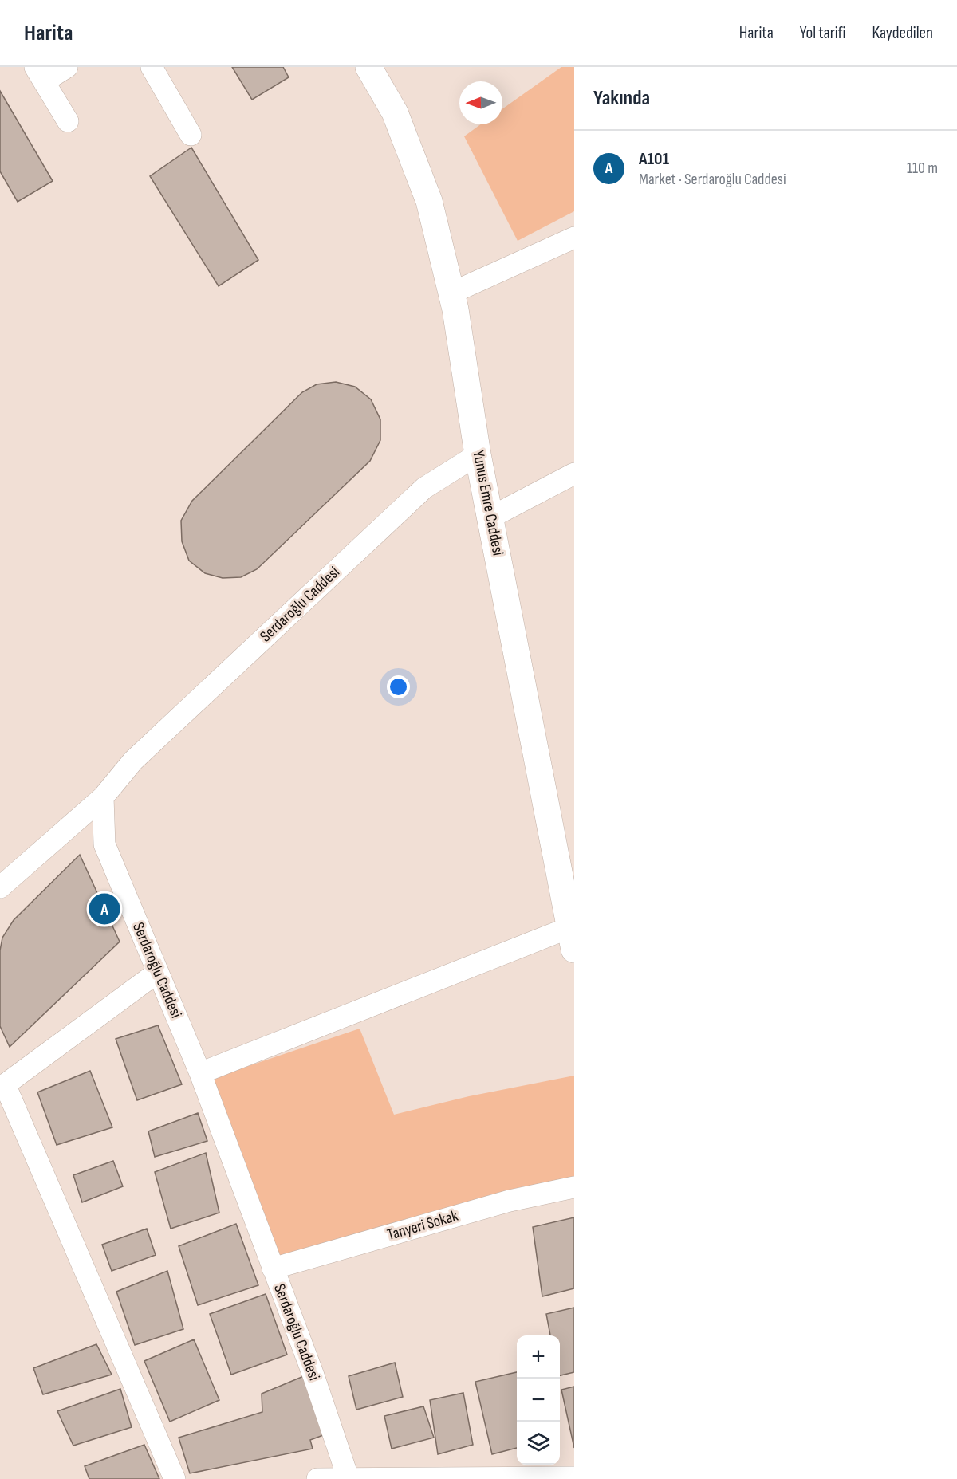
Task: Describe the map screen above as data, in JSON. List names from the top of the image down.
{
  "streets": {
    "main road": ["Yunus Emre Caddesi"],
    "street": ["Serdaroğlu Caddesi", "Tanyeri Sokak"]
  },
  "crossings": [
    ["Yunus Emre Caddesi", "Serdaroğlu Caddesi"],
    ["Serdaroğlu Caddesi", "Tanyeri Sokak"]
  ],
  "north": "left",
  "page": {
    "header": "Harita",
    "nav": ["Harita", "Yol tarifi", "Kaydedilen"],
    "heading": "Yakında",
    "list": [
      {
        "mark": "A",
        "name": "A101",
        "note": "Market · Serdaroğlu Caddesi",
        "value": "110 m"
      }
    ],
    "pins": "A",
    "map_buttons": ["+", "−"]
  }
}
